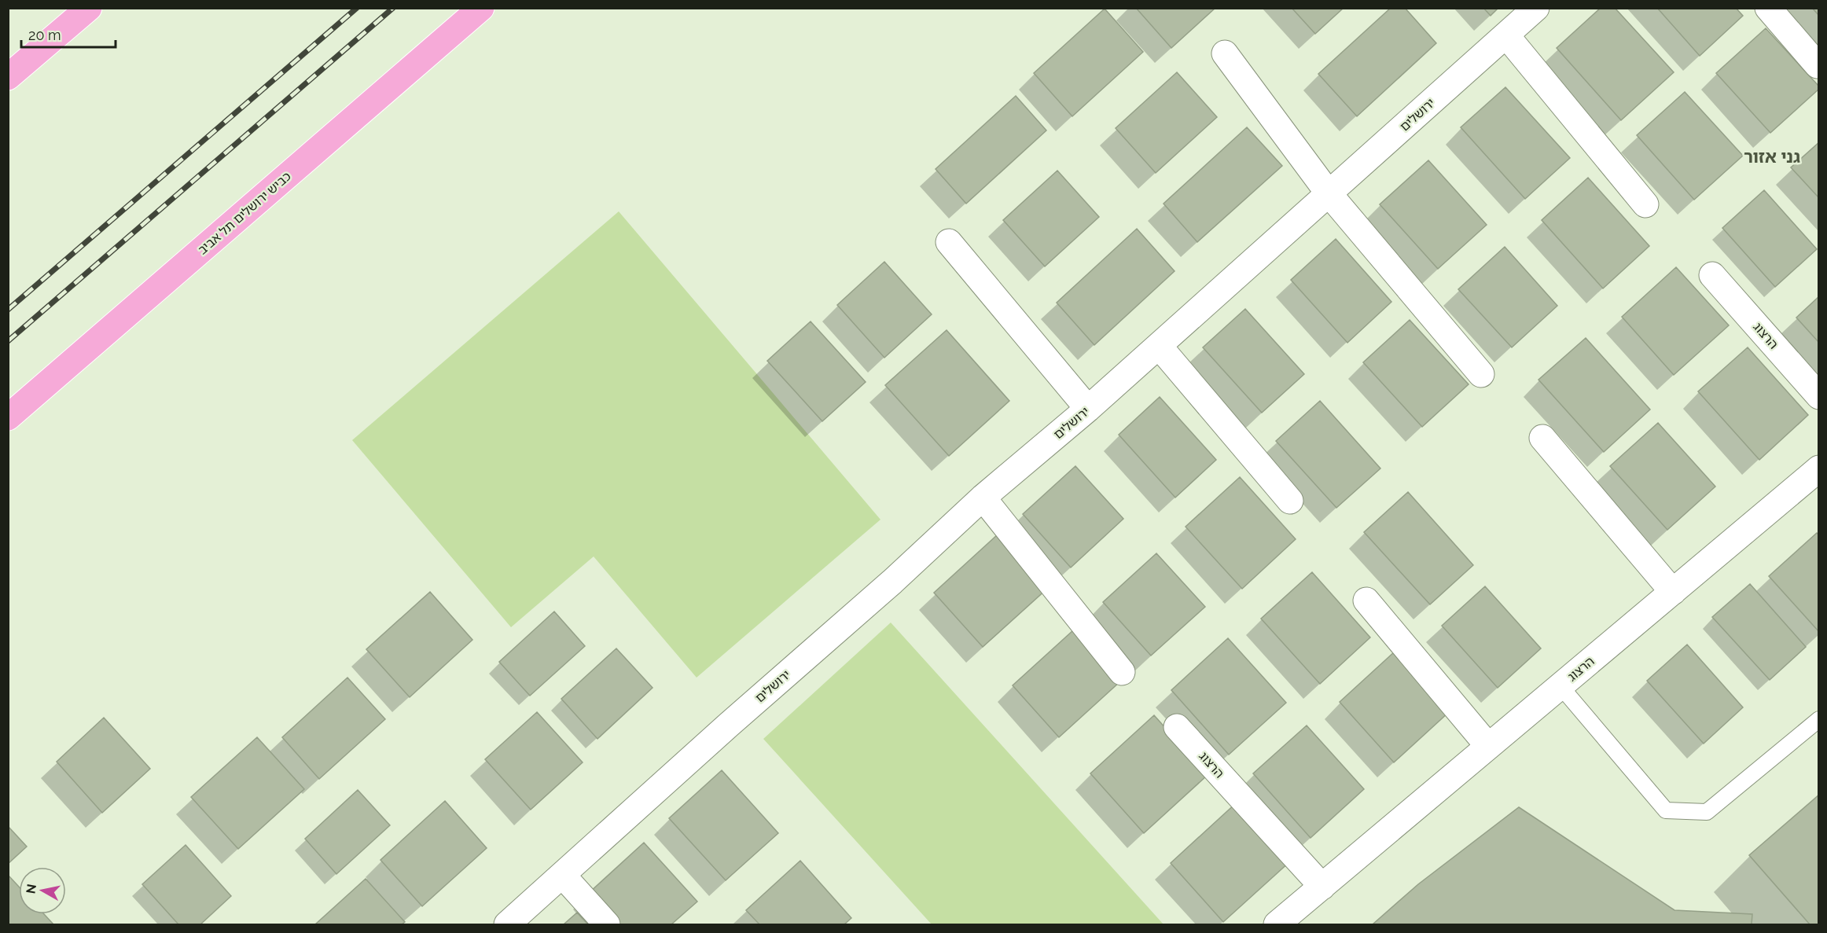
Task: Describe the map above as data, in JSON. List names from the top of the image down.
{
  "streets": {
    "highway": ["כביש ירושלים תל אביב"],
    "street": ["ירושלים", "הרצוג"]
  },
  "districts": ["גני אזור"],
  "scale_bar": "20 m",
  "north": "left"
}
